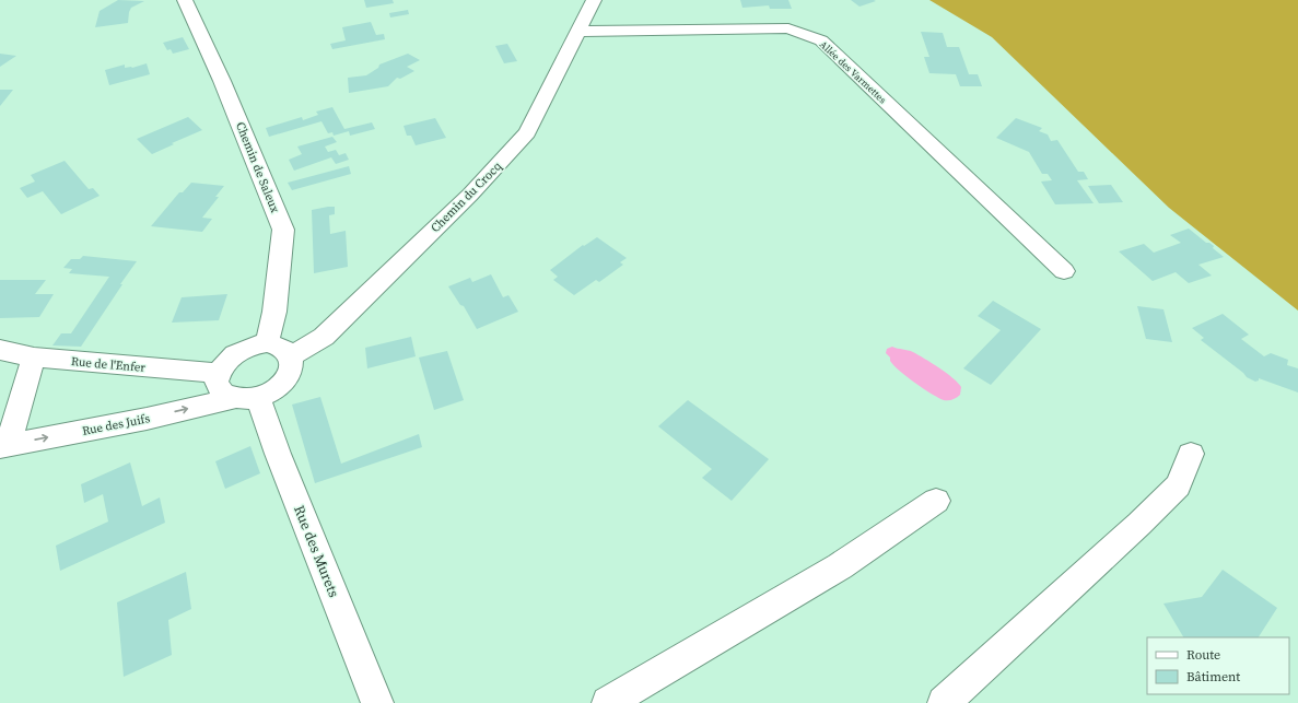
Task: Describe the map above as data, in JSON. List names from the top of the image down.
{
  "streets": {
    "street": [
      "Allée des Varmettes",
      "Chemin de Saleux",
      "Chemin du Crocq",
      "Rue de l'Enfer",
      "Rue des Juifs",
      "Rue des Murets"
    ]
  },
  "crossings": [
    ["Allée des Varmettes", "Chemin du Crocq"],
    ["Chemin de Saleux", "Chemin du Crocq"],
    ["Chemin de Saleux", "Rue de l'Enfer"],
    ["Chemin de Saleux", "Rue des Juifs"],
    ["Chemin de Saleux", "Rue des Murets"],
    ["Chemin du Crocq", "Rue de l'Enfer"],
    ["Chemin du Crocq", "Rue des Juifs"],
    ["Chemin du Crocq", "Rue des Murets"],
    ["Rue de l'Enfer", "Rue des Juifs"],
    ["Rue de l'Enfer", "Rue des Murets"],
    ["Rue des Juifs", "Rue des Murets"]
  ],
  "one_way": ["Rue des Juifs"],
  "legend": ["Route", "Bâtiment"]
}
